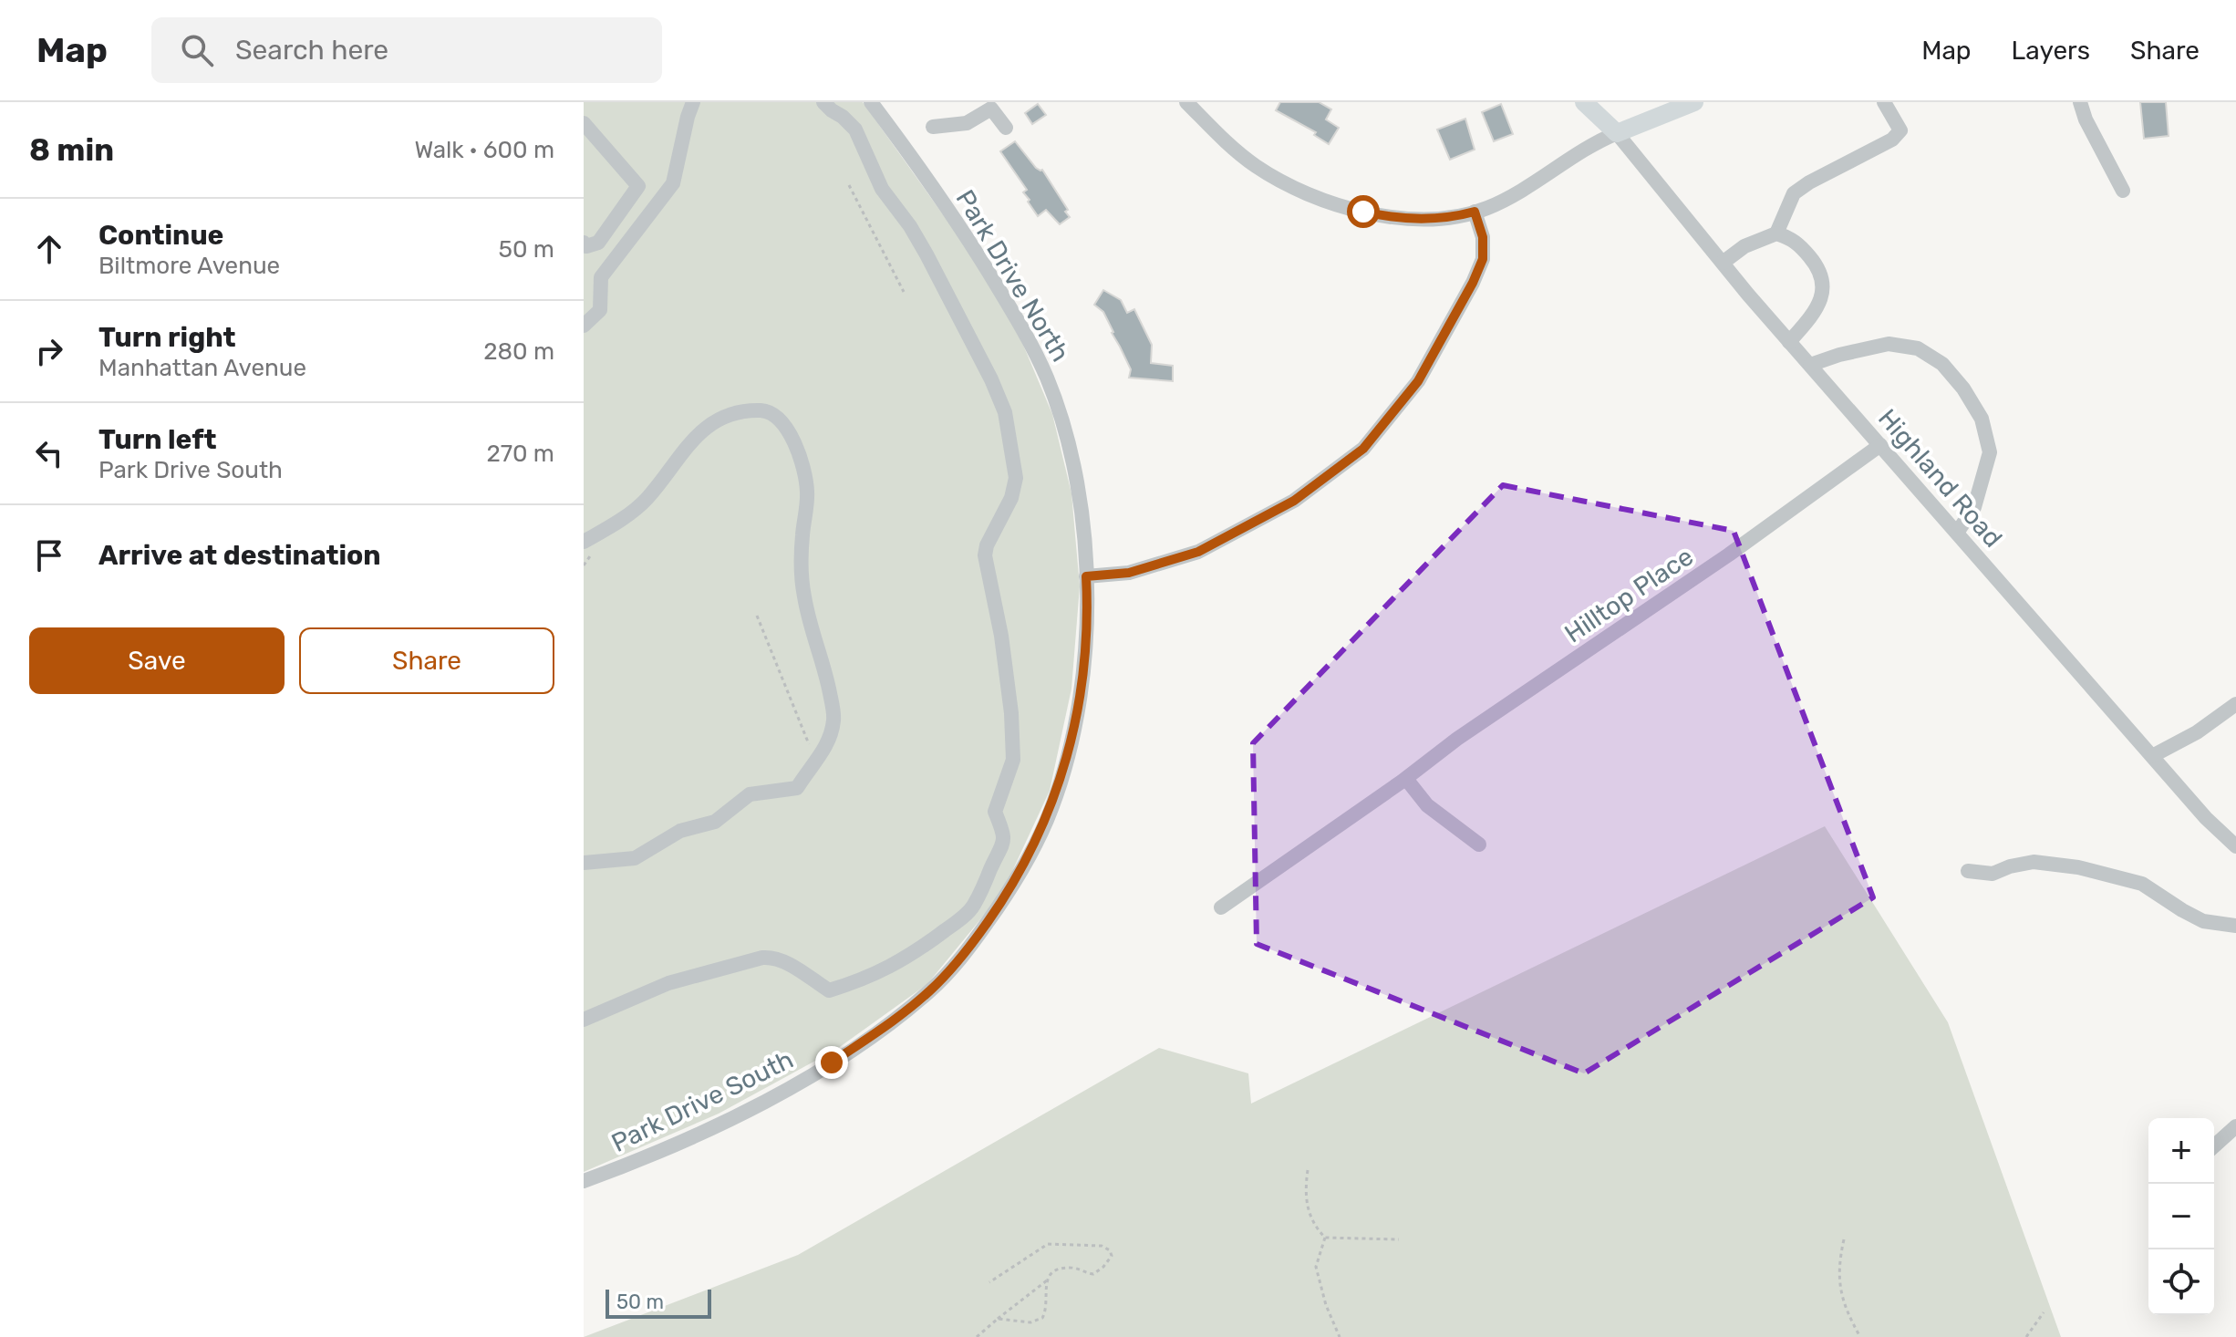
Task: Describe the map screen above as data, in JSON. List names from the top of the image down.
{
  "streets": {
    "street": [
      "Park Drive North",
      "Highland Road",
      "Hilltop Place",
      "Park Drive South"
    ]
  },
  "crossings": [
    ["Park Drive North", "Park Drive South"],
    ["Highland Road", "Hilltop Place"]
  ],
  "scale_bar": "50 m",
  "page": {
    "header": "Map",
    "search": "Search here",
    "nav": ["Map", "Layers", "Share"],
    "heading": ["8 min", "Walk · 600 m"],
    "list": [
      ["Continue", "Biltmore Avenue", "50 m"],
      ["Turn right", "Manhattan Avenue", "280 m"],
      ["Turn left", "Park Drive South", "270 m"],
      "Arrive at destination"
    ],
    "buttons": ["Save", "Share"],
    "map_buttons": ["+", "−"],
    "scale": "50 m"
  }
}
